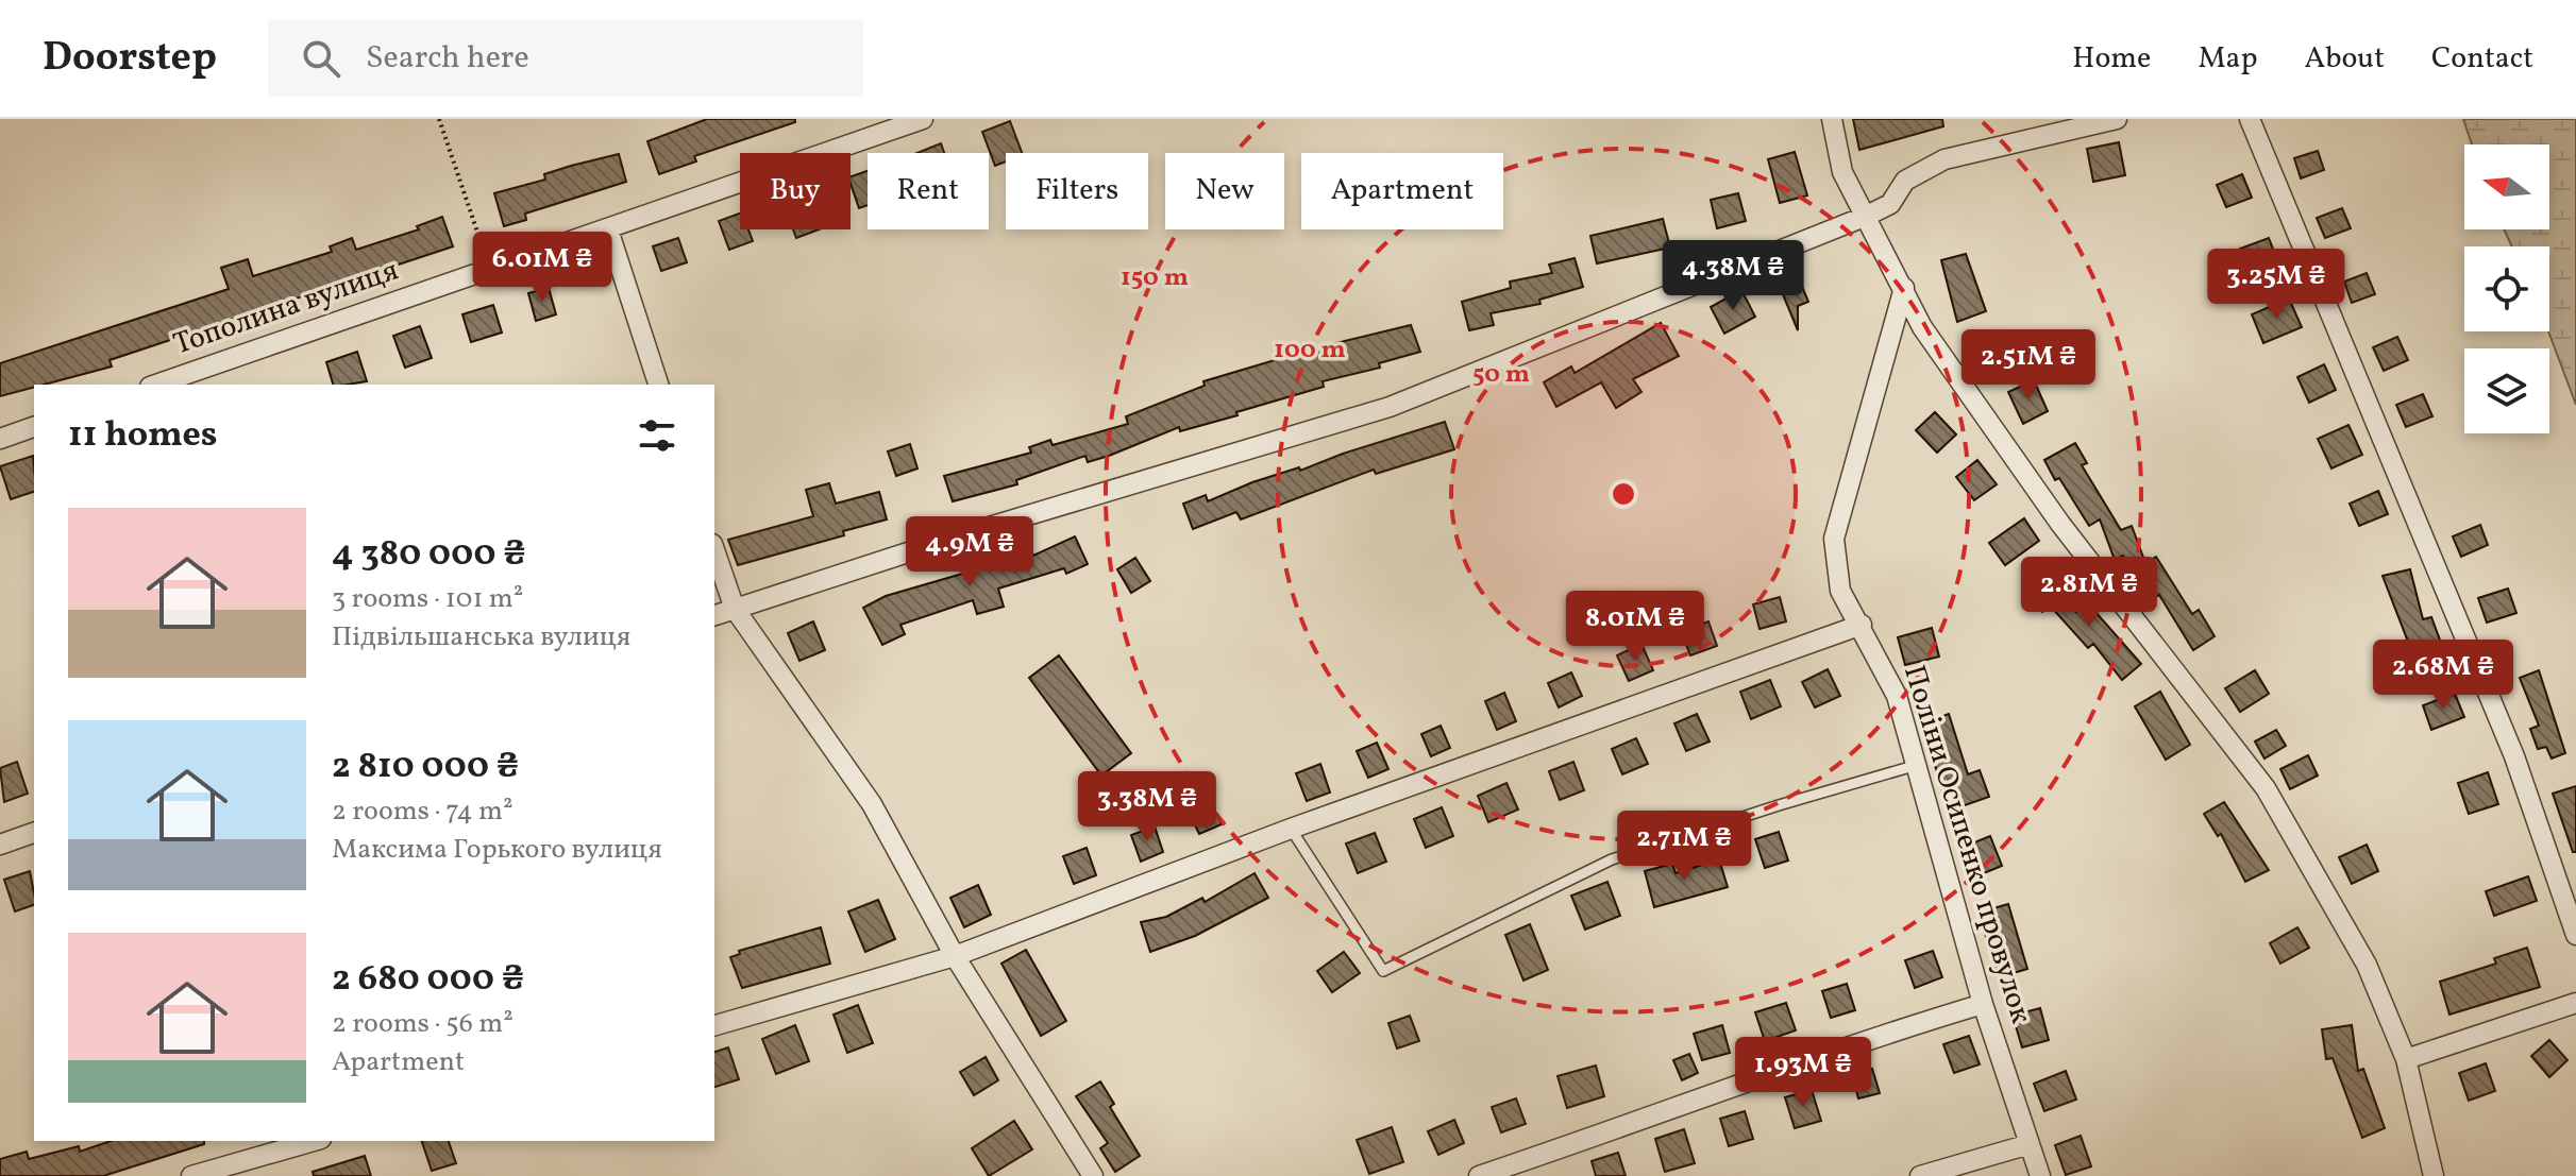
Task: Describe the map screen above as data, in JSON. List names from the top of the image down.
{
  "streets": {
    "street": ["Тополина вулиця", "Поліни Осипенко провулок"]
  },
  "north": "left",
  "page": {
    "header": "Doorstep",
    "search": "Search here",
    "nav": [
      "Home",
      "Map",
      "About",
      "Contact"
    ],
    "chip": [
      "Buy",
      "Rent",
      "Filters",
      "New",
      "Apartment"
    ],
    "price": [
      "6.01M ₴",
      "4.38M ₴",
      "3.25M ₴",
      "2.51M ₴",
      "4.9M ₴",
      "2.81M ₴",
      "8.01M ₴",
      "2.68M ₴",
      "3.38M ₴",
      "2.71M ₴",
      "1.93M ₴"
    ],
    "heading": "11 homes",
    "list": [
      {
        "name": "4 380 000 ₴",
        "note": "3 rooms · 101 m² · Підвільшанська вулиця"
      },
      {
        "name": "2 810 000 ₴",
        "note": "2 rooms · 74 m² · Максима Горького вулиця"
      },
      {
        "name": "2 680 000 ₴",
        "note": "2 rooms · 56 m² · Apartment"
      }
    ]
  },
  "rings": ["150 m", "100 m", "50 m"]
}
